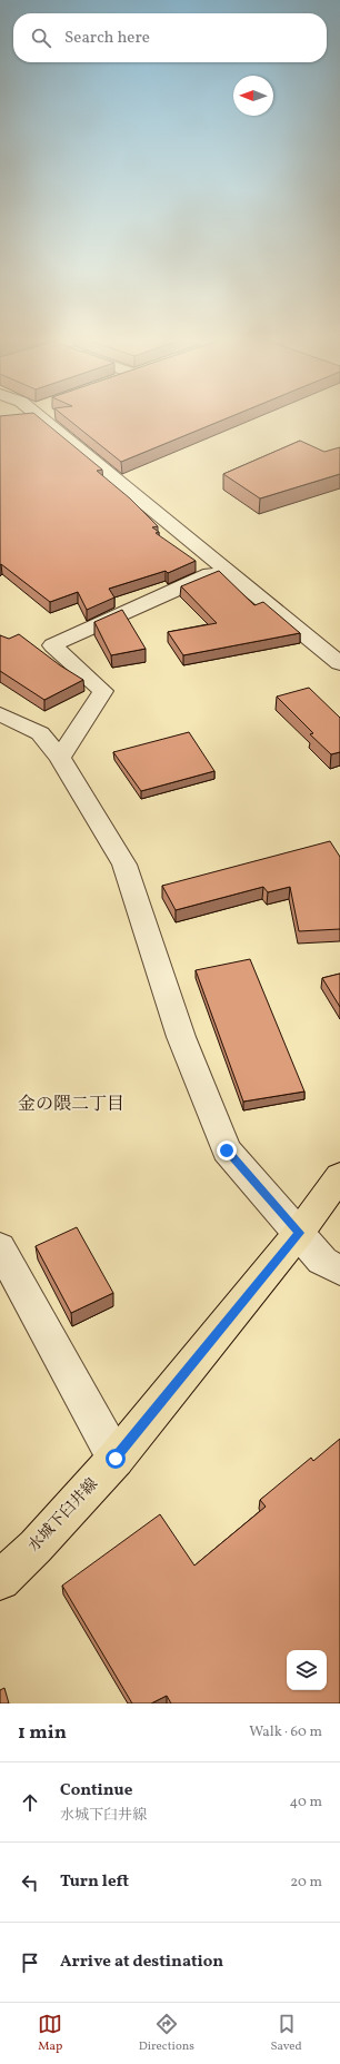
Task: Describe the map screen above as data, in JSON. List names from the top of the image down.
{
  "streets": {
    "main road": ["水城下臼井線"]
  },
  "districts": ["金の隈二丁目"],
  "north": "left",
  "page": {
    "search": "Search here",
    "heading": ["1 min", "Walk · 60 m"],
    "list": [
      ["Continue", "水城下臼井線", "40 m"],
      ["Turn left", "20 m"],
      "Arrive at destination"
    ],
    "nav": ["Map", "Directions", "Saved"]
  }
}
